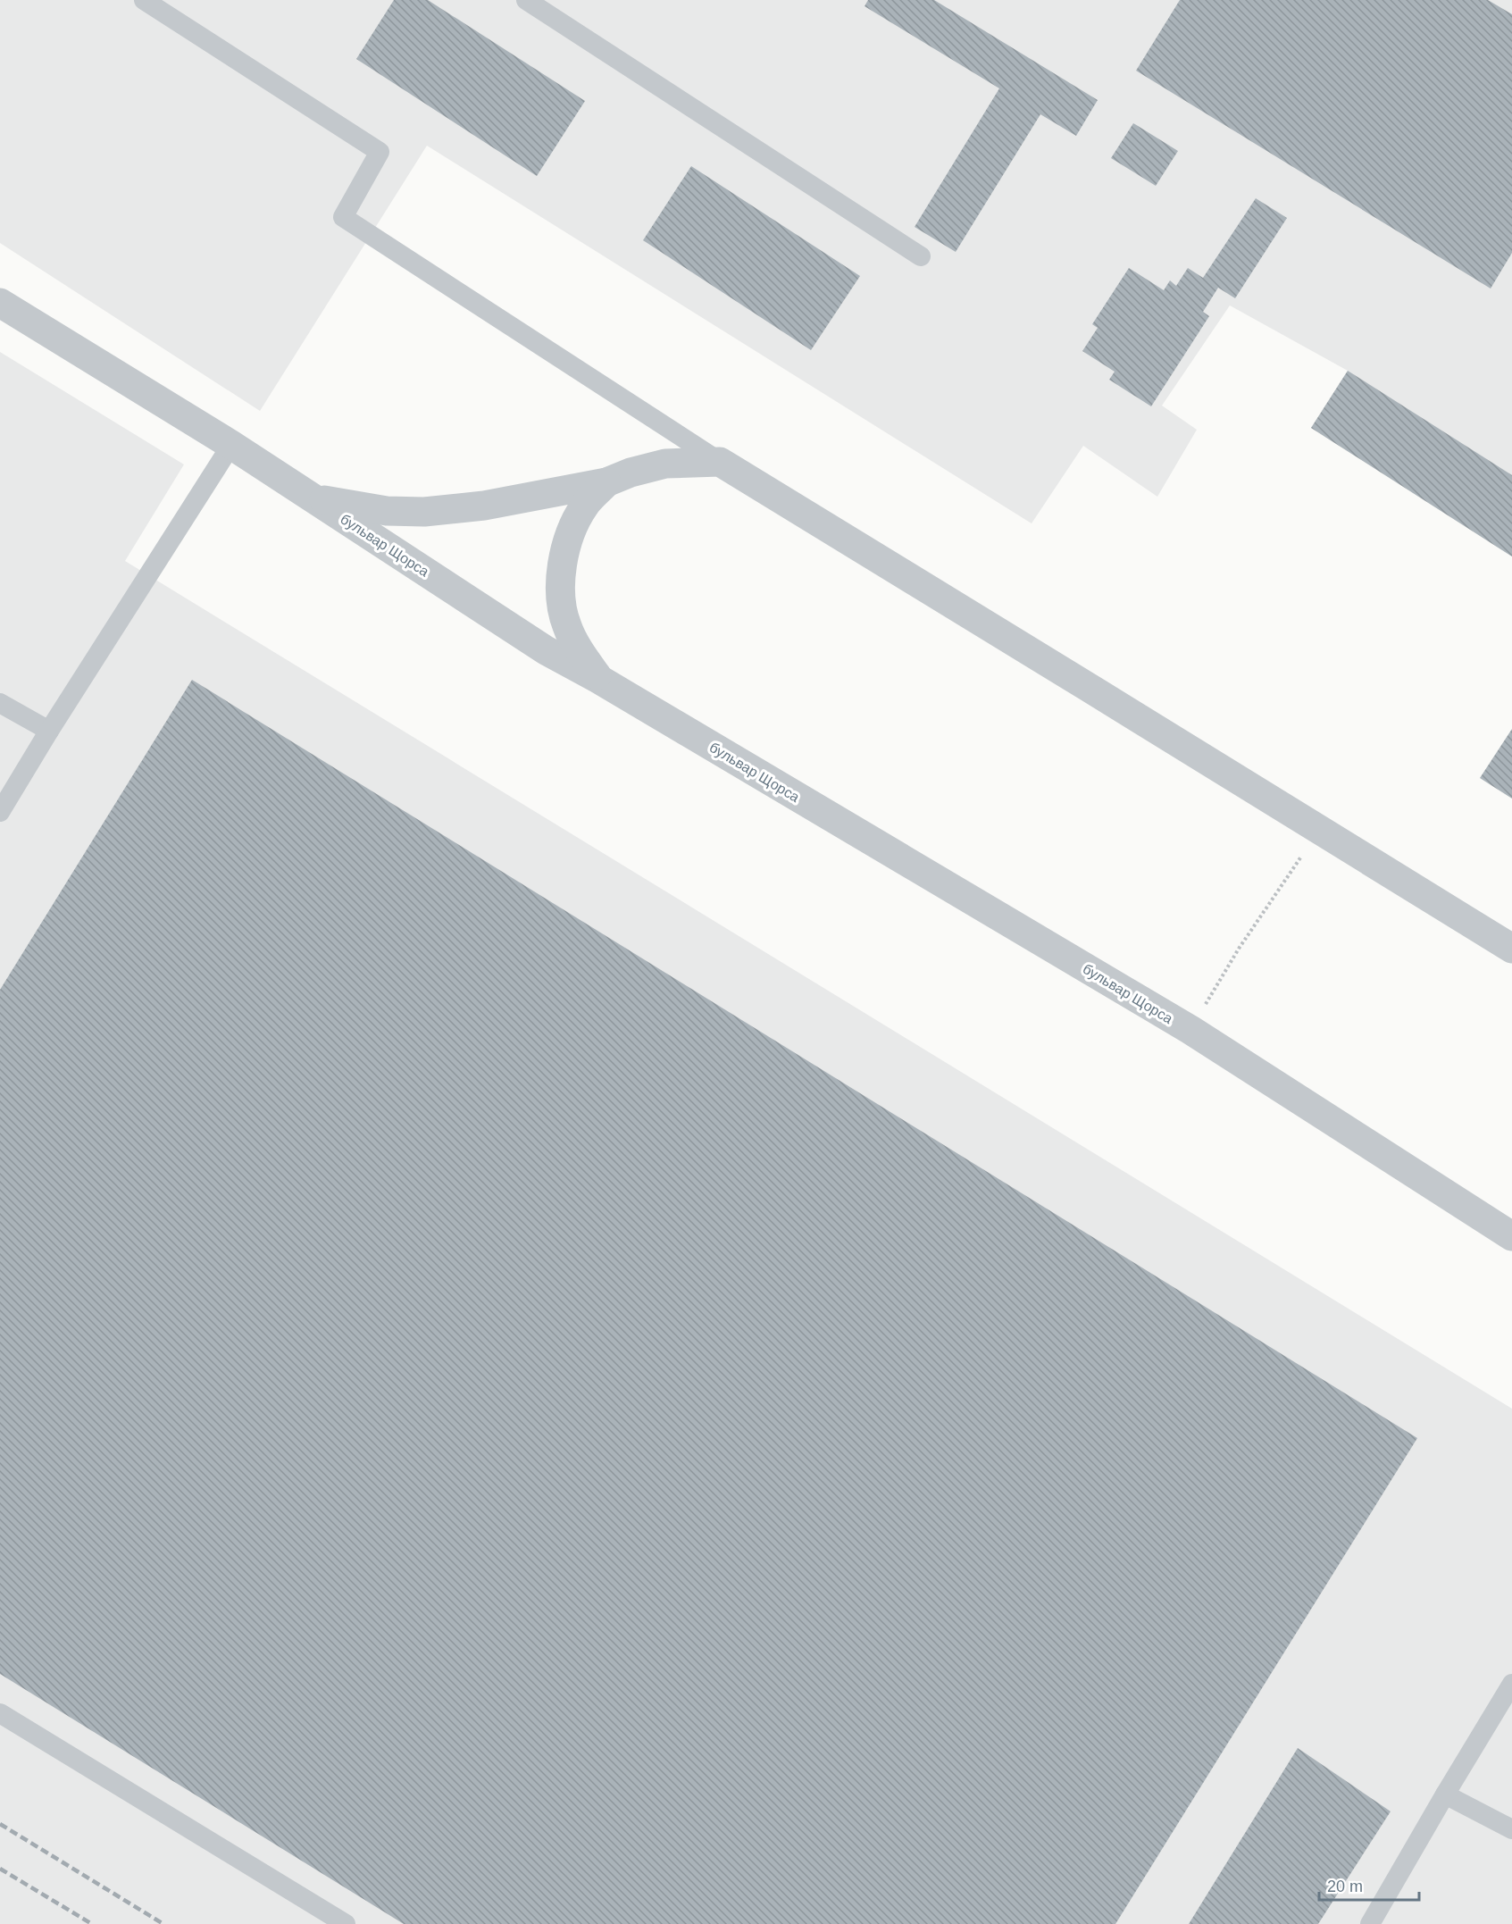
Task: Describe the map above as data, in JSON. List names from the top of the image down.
{
  "streets": {
    "street": ["бульвар Щорса"]
  },
  "scale_bar": "20 m"
}
